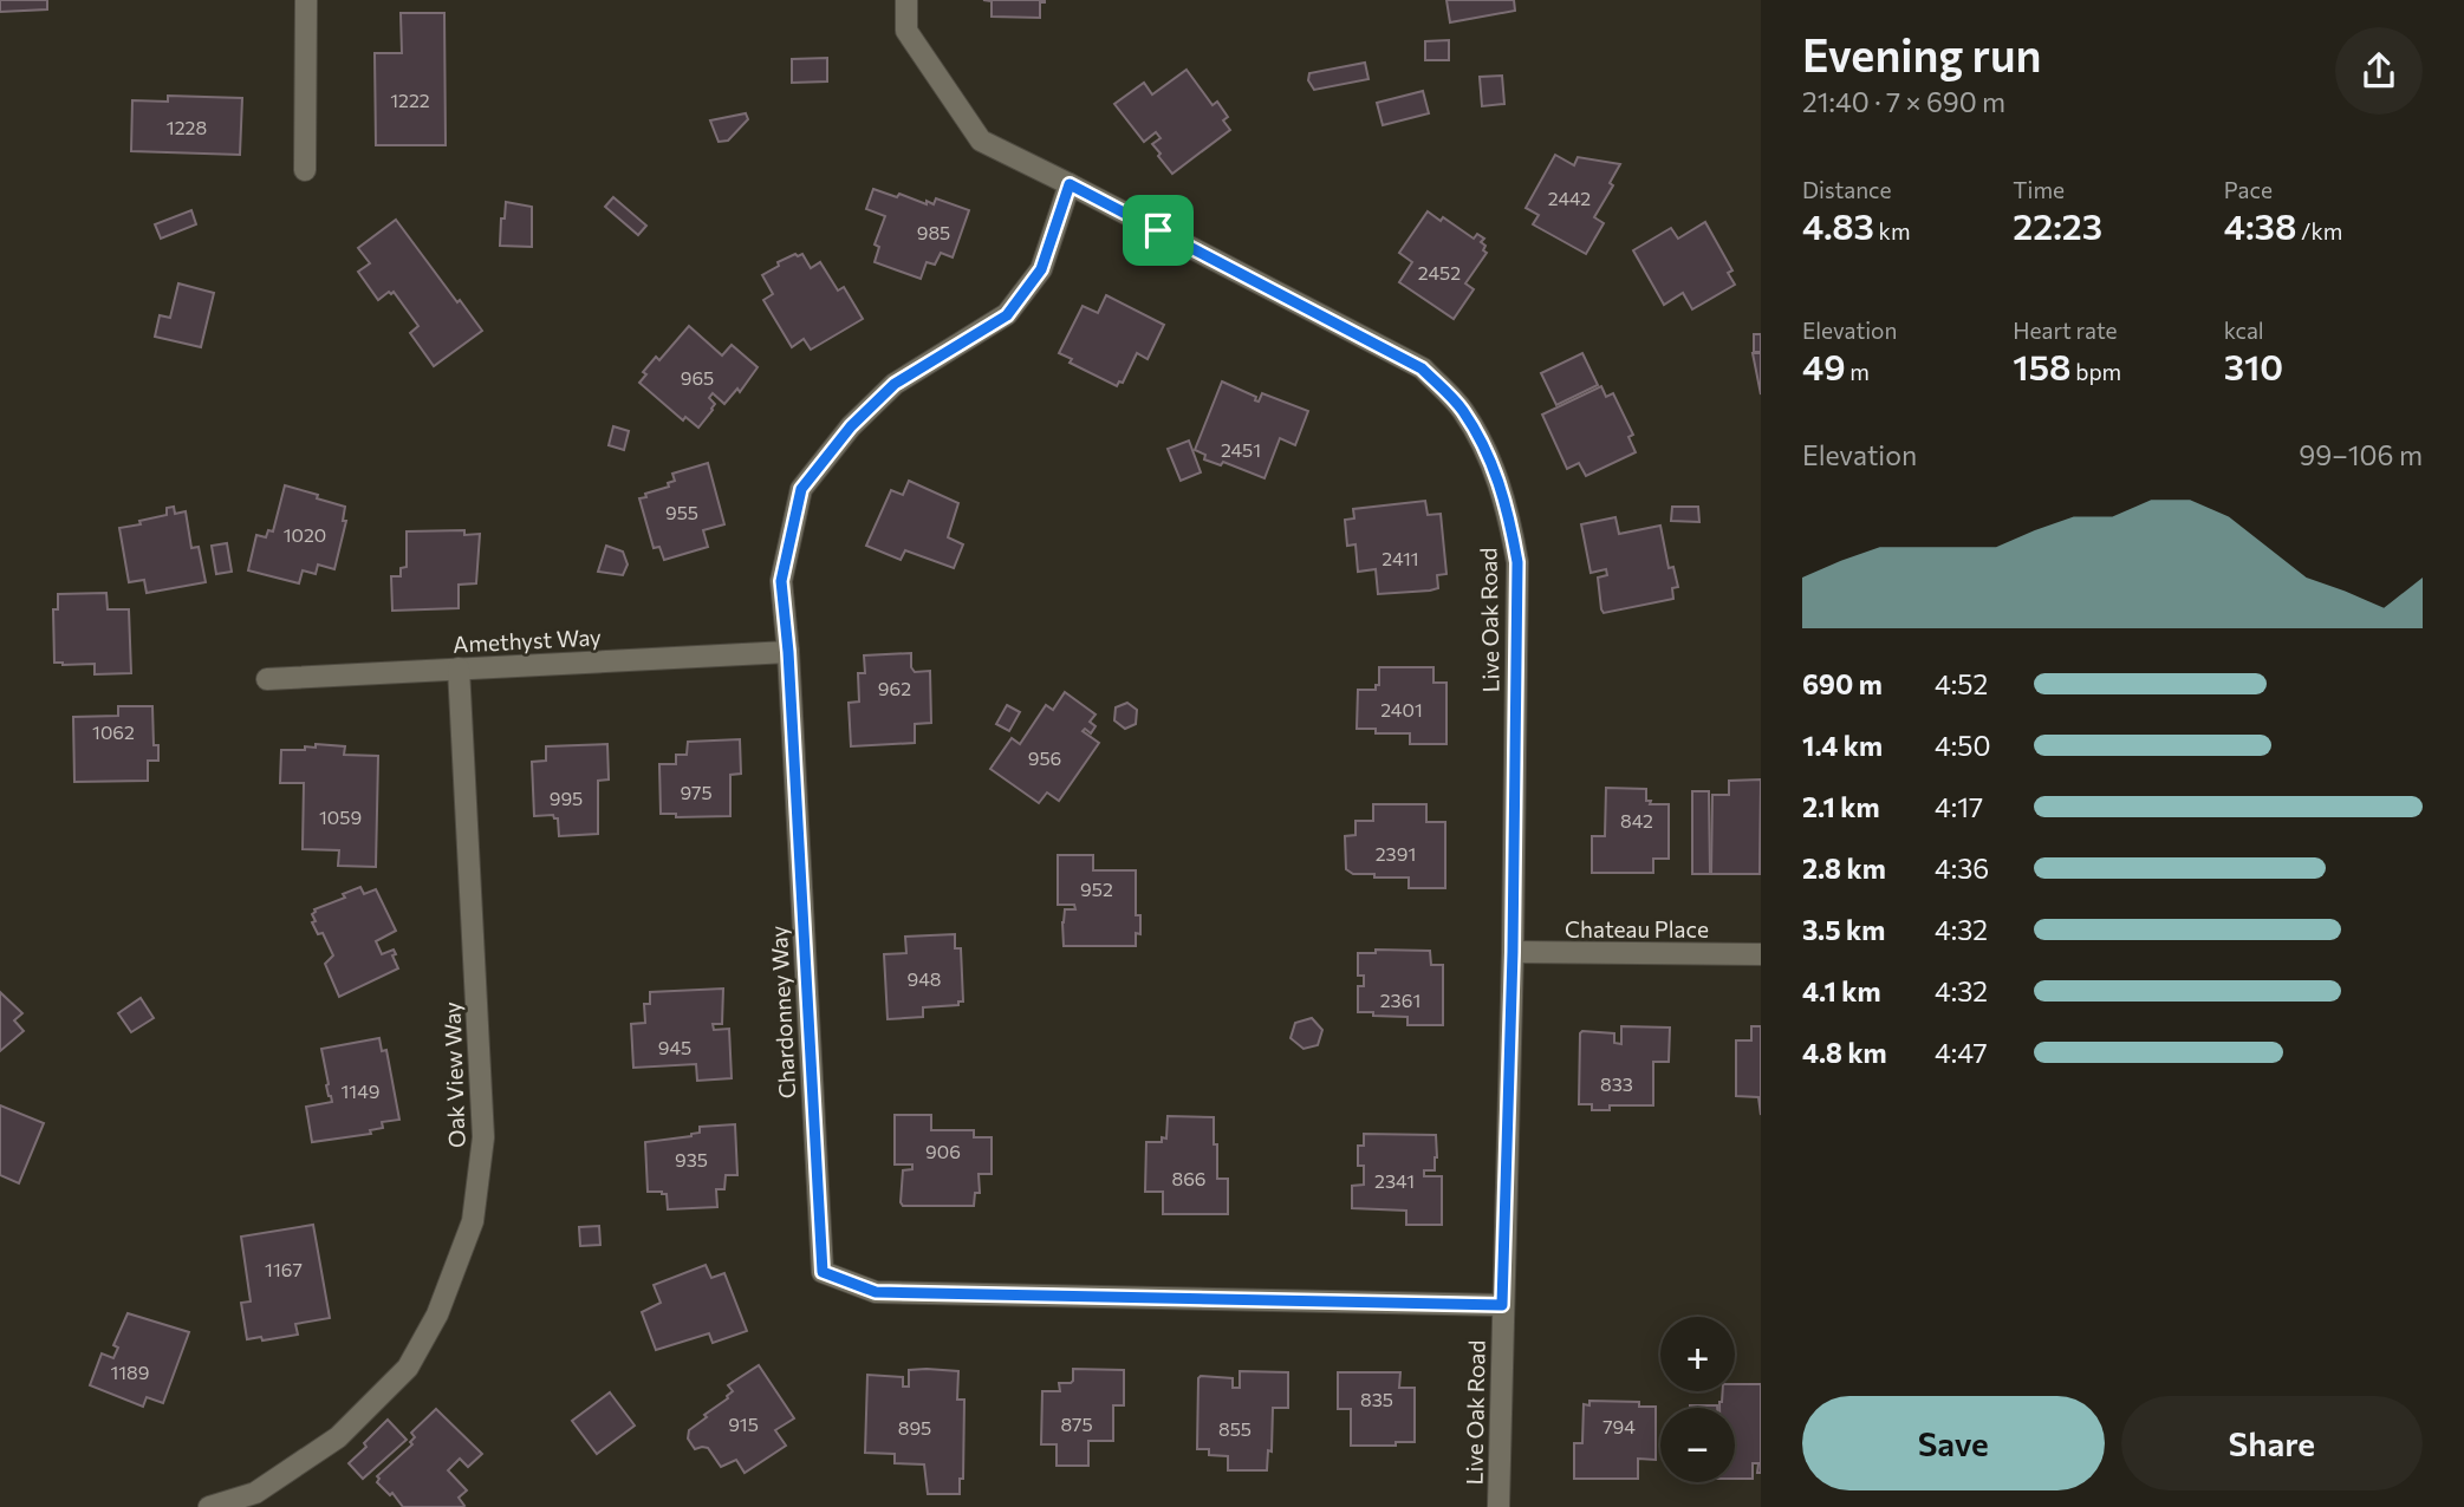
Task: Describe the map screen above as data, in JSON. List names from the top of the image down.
{
  "streets": {
    "street": [
      "Live Oak Road",
      "Amethyst Way",
      "Chateau Place",
      "Chardonney Way",
      "Oak View Way"
    ]
  },
  "crossings": [
    ["Live Oak Road", "Chateau Place"],
    ["Live Oak Road", "Chardonney Way"],
    ["Amethyst Way", "Chardonney Way"],
    ["Amethyst Way", "Oak View Way"]
  ],
  "house_numbers": [
    "1222",
    "1228",
    "2442",
    "985",
    "2452",
    "965",
    "2451",
    "955",
    "1020",
    "2411",
    "962",
    "2401",
    "1062",
    "956",
    "975",
    "995",
    "1059",
    "842",
    "2391",
    "952",
    "948",
    "2361",
    "945",
    "833",
    "1149",
    "906",
    "935",
    "866",
    "2341",
    "1167",
    "1189",
    "835",
    "915",
    "875",
    "794",
    "895",
    "855"
  ],
  "page": {
    "heading": ["Evening run", "21:40 · 7 × 690 m"],
    "stats": [
      ["Distance", "4.83 km"],
      ["Time", "22:23"],
      ["Pace", "4:38 /km"],
      ["Elevation", "49 m"],
      ["Heart rate", "158 bpm"],
      ["kcal", "310"]
    ],
    "chart": ["Elevation", "99–106 m"],
    "list": [
      {
        "name": "690 m",
        "note": "4:52"
      },
      {
        "name": "1.4 km",
        "note": "4:50"
      },
      {
        "name": "2.1 km",
        "note": "4:17"
      },
      {
        "name": "2.8 km",
        "note": "4:36"
      },
      {
        "name": "3.5 km",
        "note": "4:32"
      },
      {
        "name": "4.1 km",
        "note": "4:32"
      },
      {
        "name": "4.8 km",
        "note": "4:47"
      }
    ],
    "map_buttons": ["+", "−"],
    "buttons": ["Save", "Share"]
  }
}
